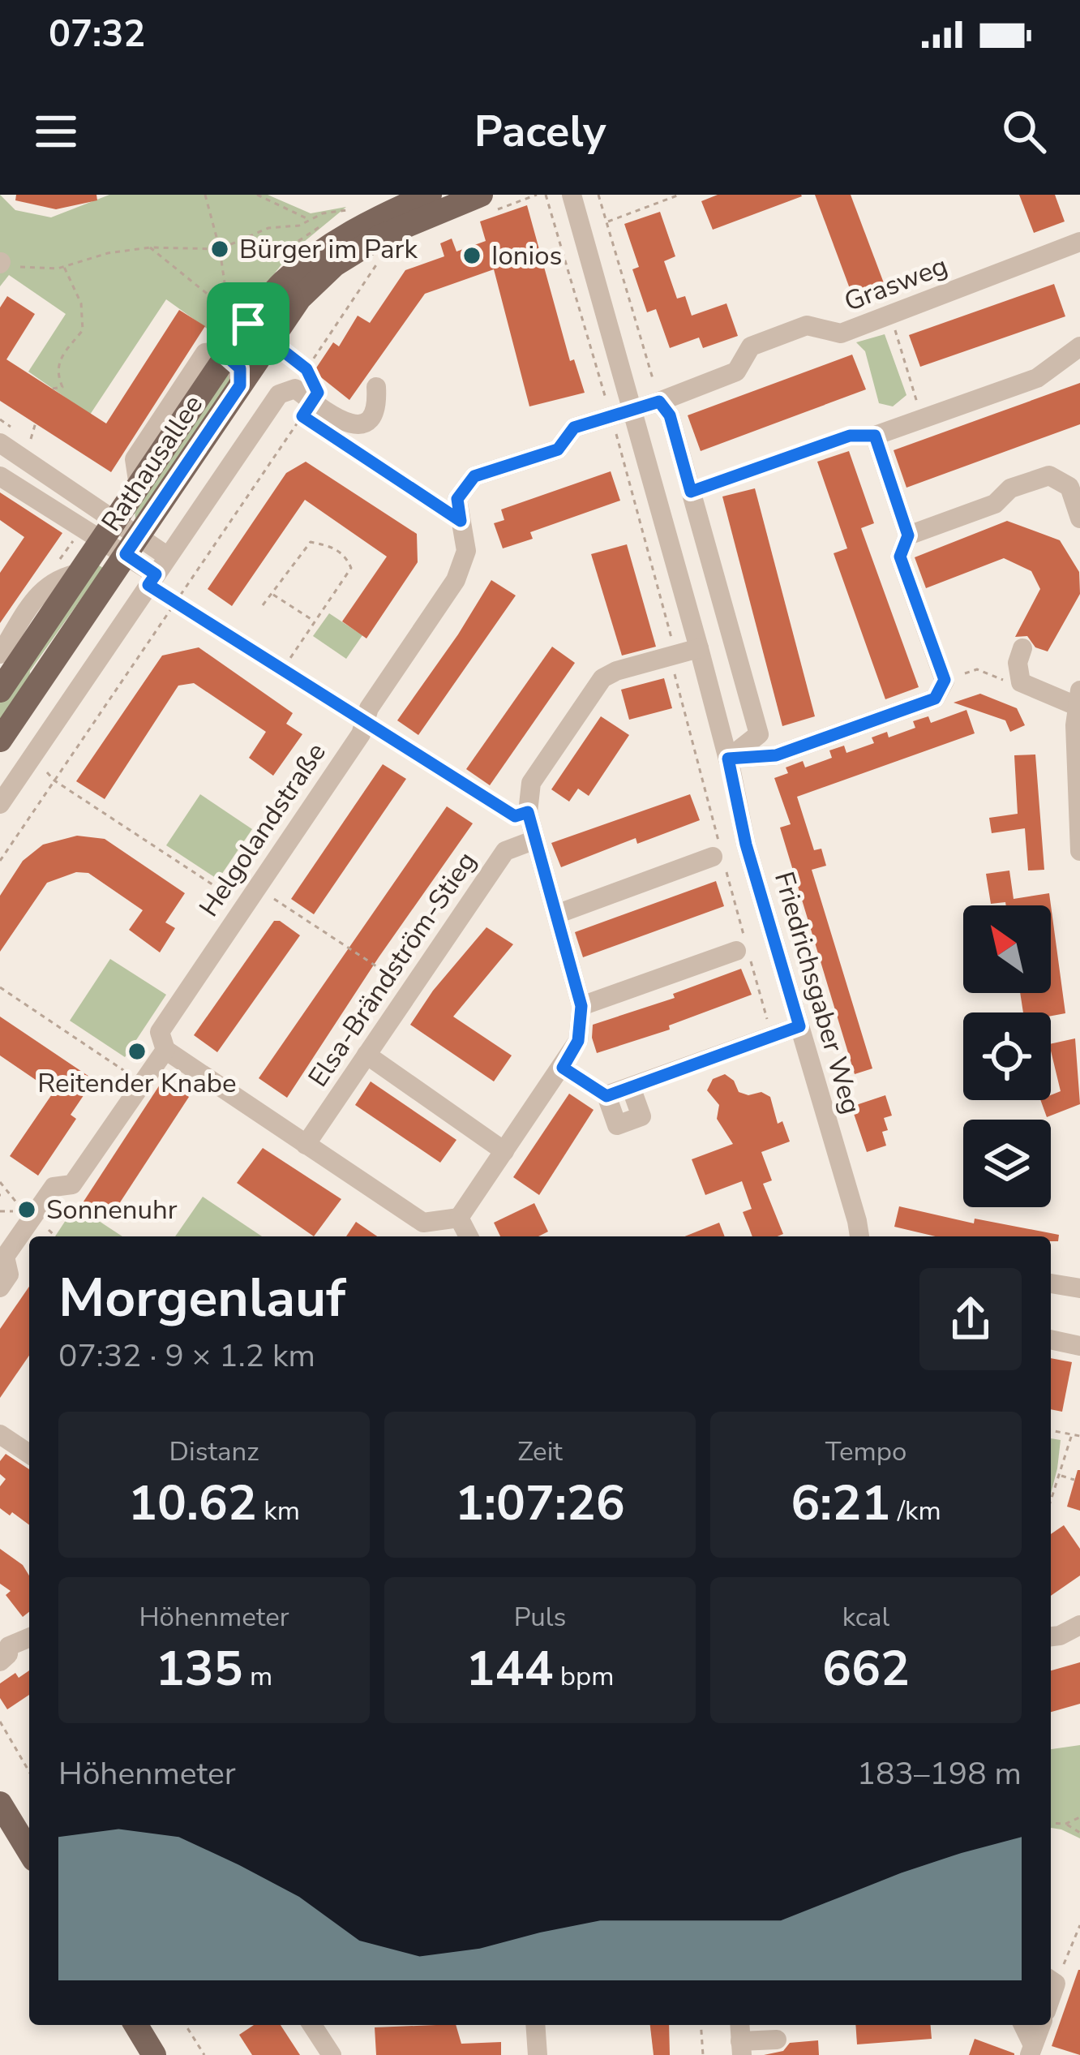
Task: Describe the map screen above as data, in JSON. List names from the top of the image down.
{
  "streets": {
    "main road": ["Rathausallee"],
    "street": [
      "Grasweg",
      "Helgolandstraße",
      "Elsa-Brändström-Stieg",
      "Friedrichsgaber Weg"
    ]
  },
  "crossings": [
    ["Grasweg", "Helgolandstraße"],
    ["Grasweg", "Friedrichsgaber Weg"],
    ["Helgolandstraße", "Friedrichsgaber Weg"]
  ],
  "places": [
    "Bürger im Park",
    "Ionios",
    "Reitender Knabe",
    "Sonnenuhr"
  ],
  "north": "top left",
  "page": {
    "status": "07:32",
    "header": "Pacely",
    "heading": ["Morgenlauf", "07:32 · 9 × 1.2 km"],
    "stats": [
      ["Distanz", "10.62 km"],
      ["Zeit", "1:07:26"],
      ["Tempo", "6:21 /km"],
      ["Höhenmeter", "135 m"],
      ["Puls", "144 bpm"],
      ["kcal", "662"]
    ],
    "chart": ["Höhenmeter", "183–198 m"]
  }
}
